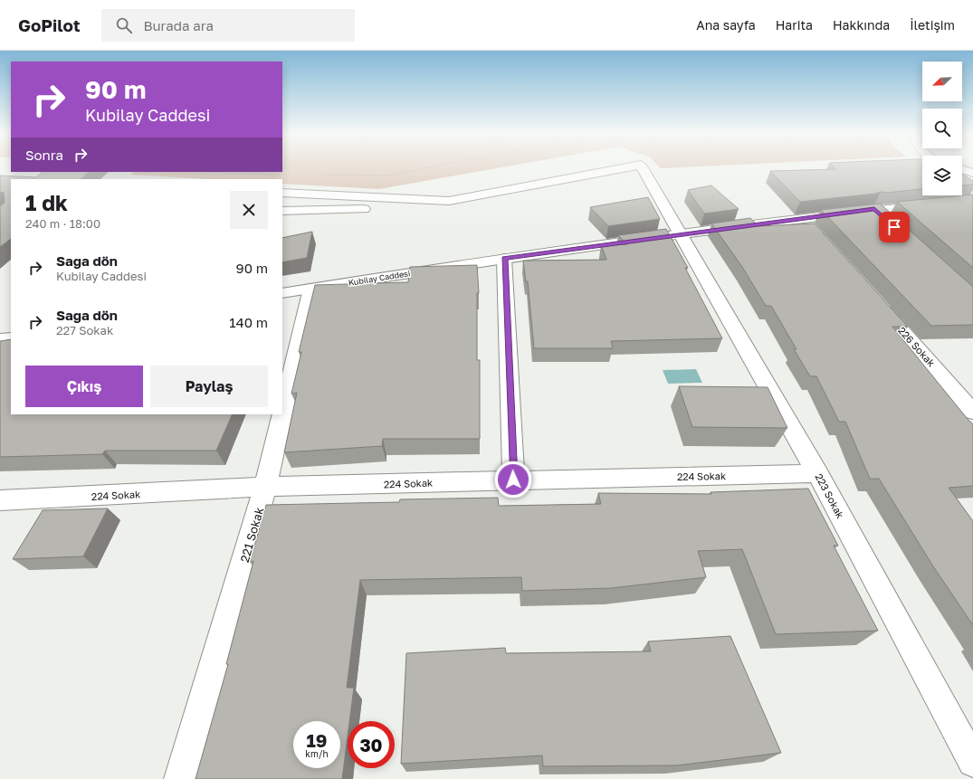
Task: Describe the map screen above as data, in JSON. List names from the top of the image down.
{
  "streets": {
    "street": [
      "Kubilay Caddesi",
      "226 Sokak",
      "224 Sokak",
      "223 Sokak",
      "221 Sokak"
    ]
  },
  "crossings": [
    ["Kubilay Caddesi", "223 Sokak"],
    ["Kubilay Caddesi", "221 Sokak"],
    ["224 Sokak", "223 Sokak"],
    ["224 Sokak", "221 Sokak"]
  ],
  "north": "bottom left",
  "page": {
    "header": "GoPilot",
    "search": "Burada ara",
    "nav": [
      "Ana sayfa",
      "Harita",
      "Hakkında",
      "İletişim"
    ],
    "turn": ["90 m", "Kubilay Caddesi"],
    "then": "Sonra",
    "heading": ["1 dk", "240 m · 18:00"],
    "list": [
      {
        "name": "Sağa dön",
        "note": "Kubilay Caddesi",
        "value": "90 m"
      },
      {
        "name": "Sağa dön",
        "note": "227 Sokak",
        "value": "140 m"
      }
    ],
    "buttons": ["Çıkış", "Paylaş"],
    "speed": "19 km/h",
    "limit": "30"
  }
}
